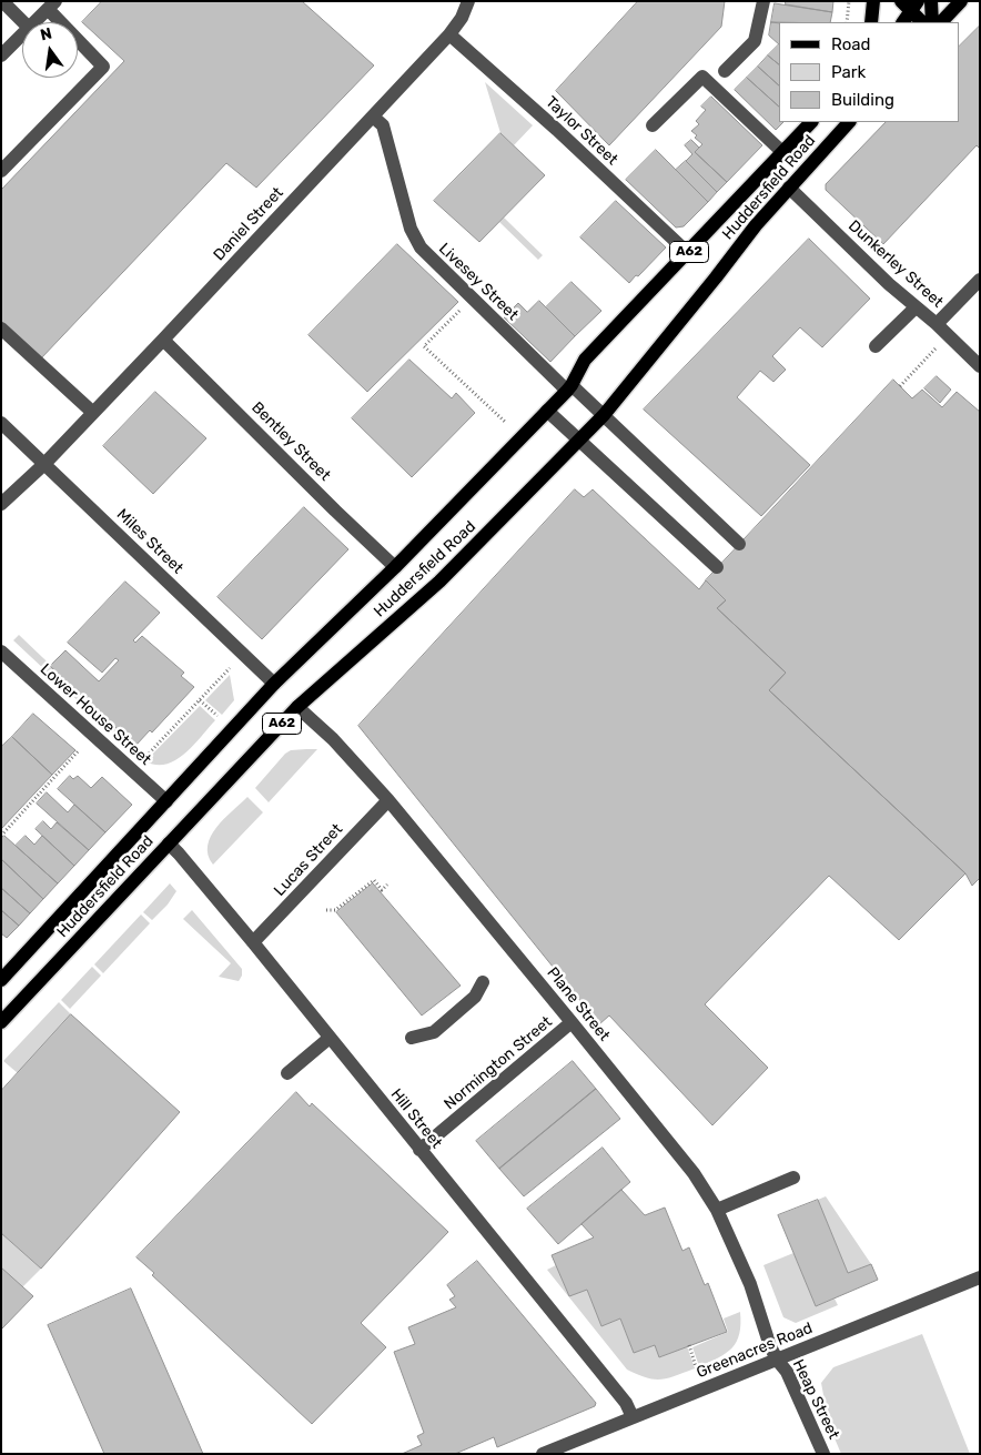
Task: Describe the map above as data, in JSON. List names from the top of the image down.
{
  "streets": {
    "main road": ["Huddersfield Road", "A62"],
    "street": [
      "Taylor Street",
      "Daniel Street",
      "Dunkerley Street",
      "Livesey Street",
      "Bentley Street",
      "Miles Street",
      "Lower House Street",
      "Lucas Street",
      "Plane Street",
      "Normington Street",
      "Hill Street",
      "Greenacres Road",
      "Heap Street"
    ]
  },
  "crossings": [
    ["Taylor Street", "Huddersfield Road"],
    ["Taylor Street", "Daniel Street"],
    ["Huddersfield Road", "Dunkerley Street"],
    ["Huddersfield Road", "Livesey Street"],
    ["Huddersfield Road", "Bentley Street"],
    ["Huddersfield Road", "Miles Street"],
    ["Huddersfield Road", "Lower House Street"],
    ["Huddersfield Road", "Plane Street"],
    ["Huddersfield Road", "Hill Street"],
    ["Daniel Street", "Livesey Street"],
    ["Daniel Street", "Bentley Street"],
    ["Daniel Street", "Miles Street"],
    ["Lucas Street", "Plane Street"],
    ["Lucas Street", "Hill Street"],
    ["Plane Street", "Normington Street"],
    ["Plane Street", "Greenacres Road"],
    ["Plane Street", "Heap Street"],
    ["Normington Street", "Hill Street"],
    ["Hill Street", "Greenacres Road"],
    ["Greenacres Road", "Heap Street"]
  ],
  "legend": ["Road", "Park", "Building"],
  "north": "top"
}
